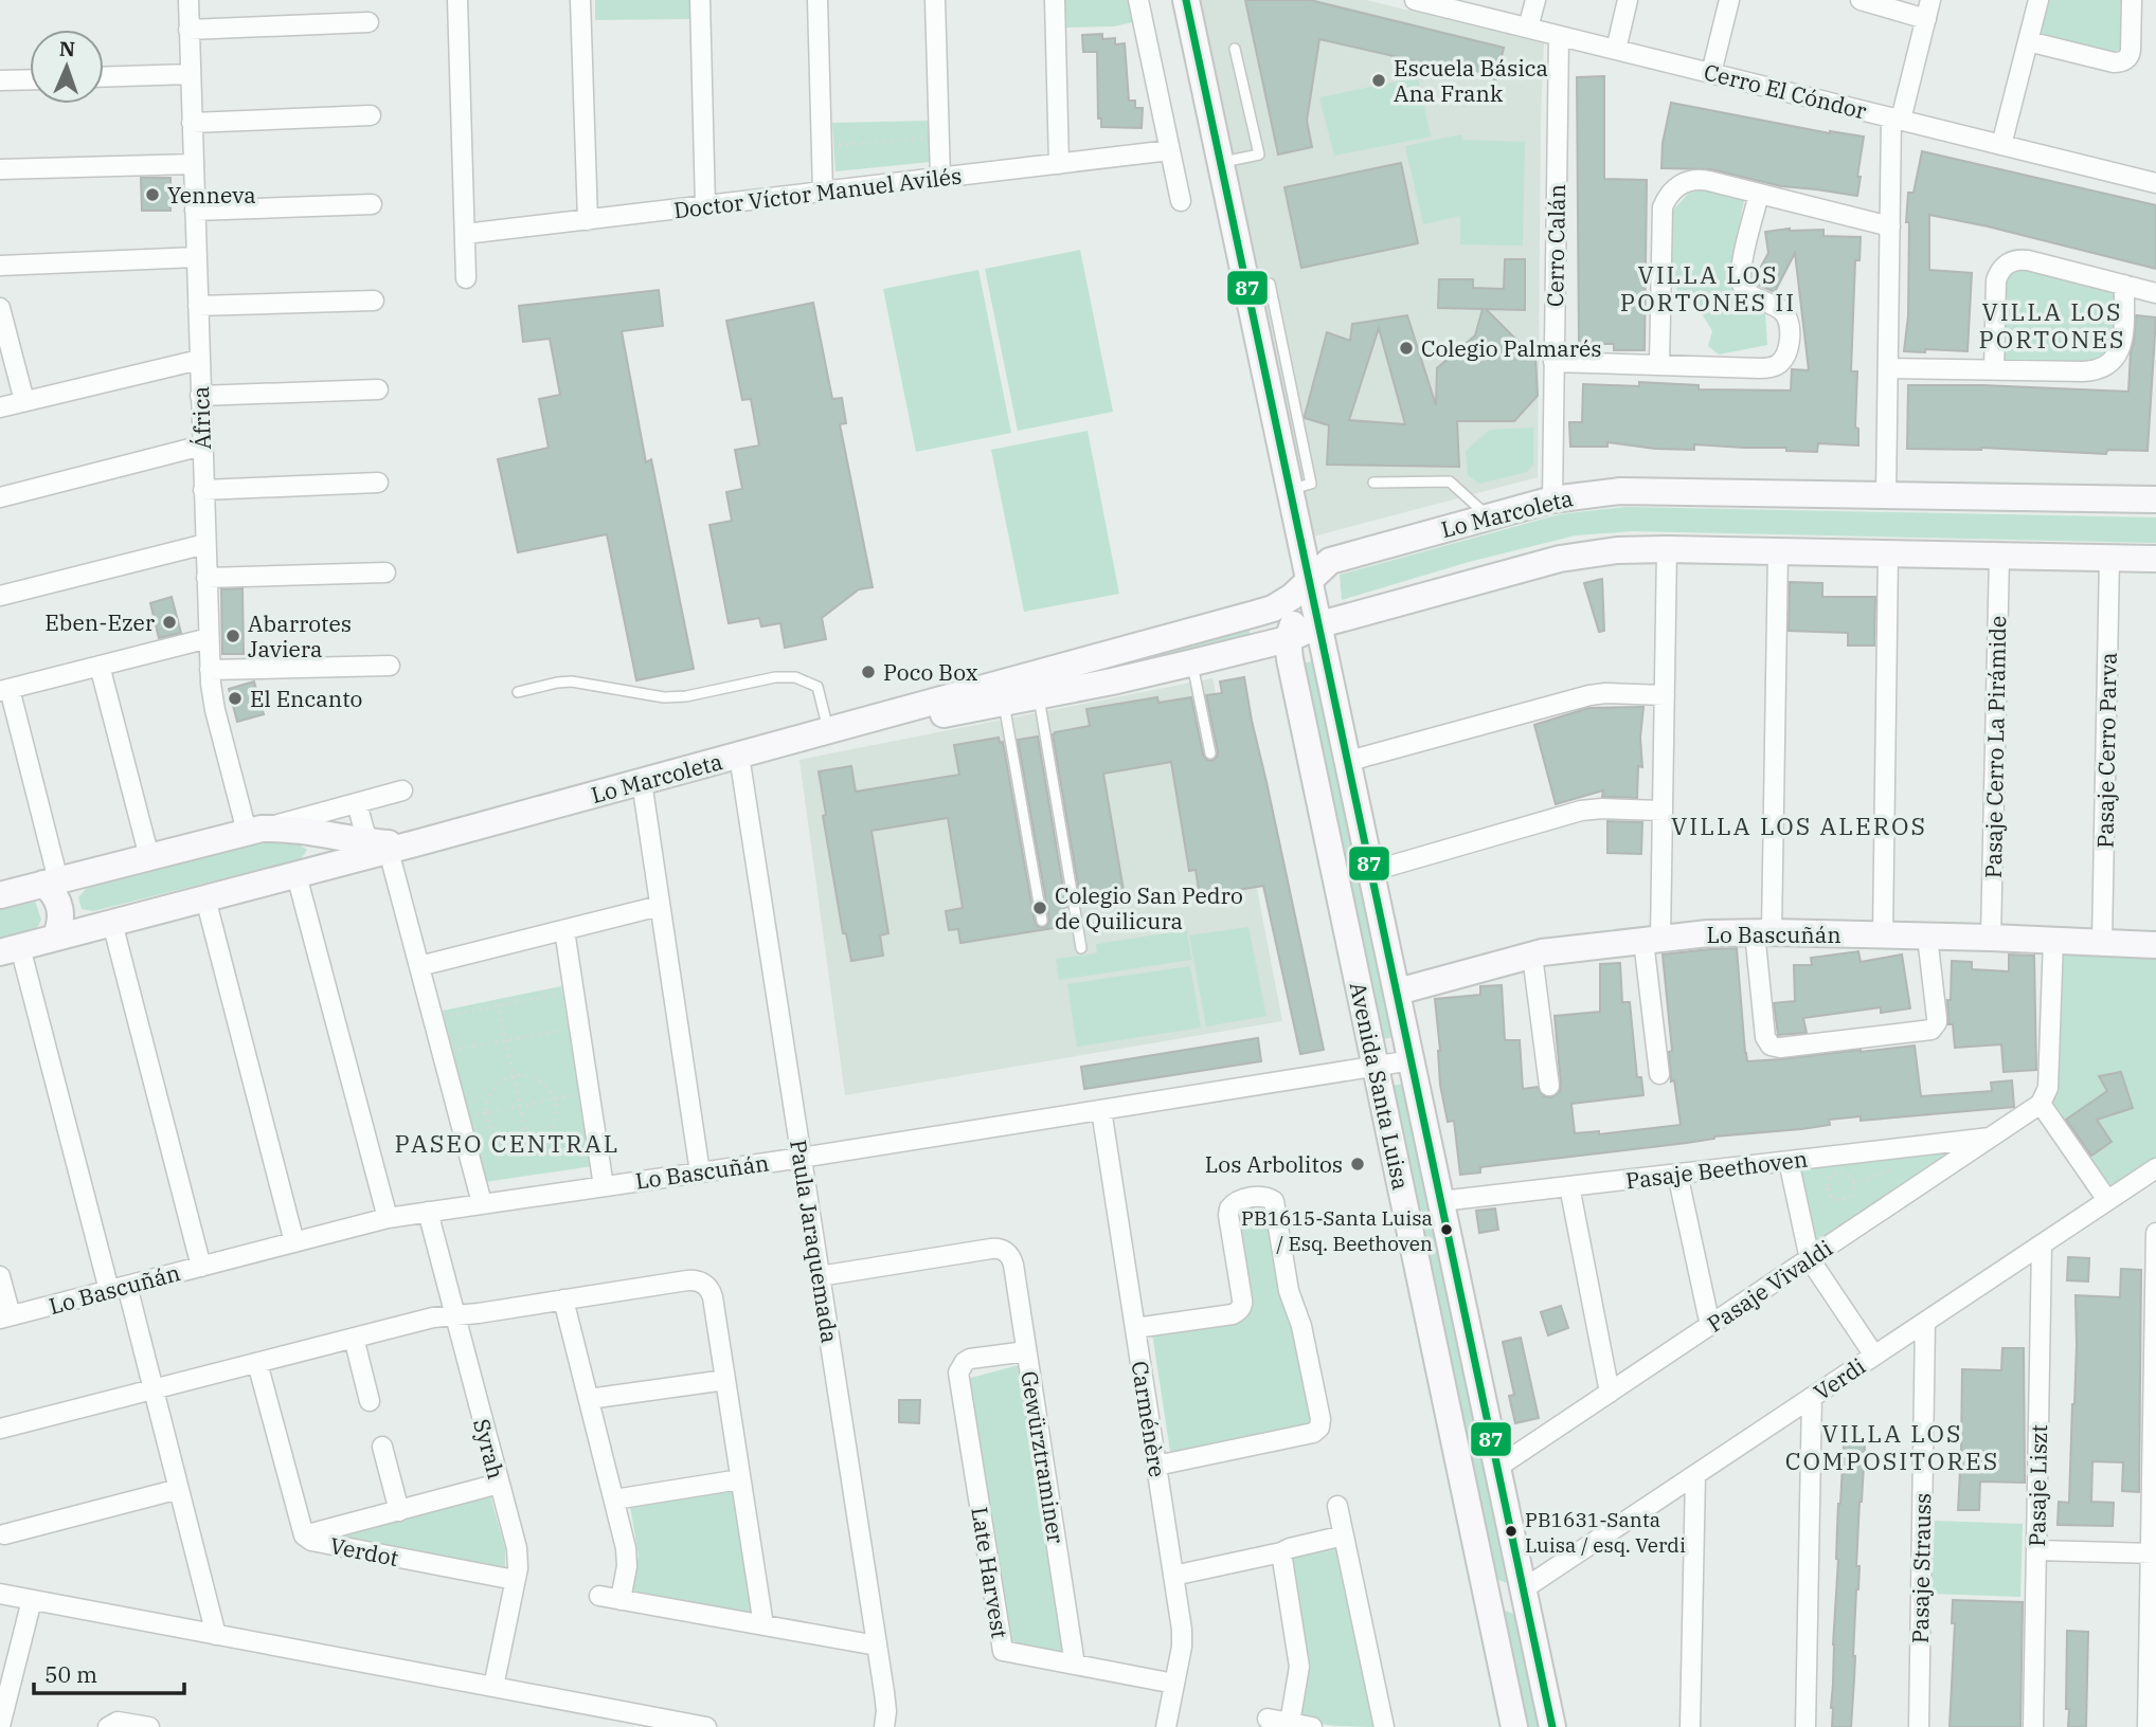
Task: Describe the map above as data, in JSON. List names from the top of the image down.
{
  "streets": {
    "main road": ["Lo Marcoleta", "Lo Bascuñán", "Avenida Santa Luisa"],
    "street": [
      "Cerro El Cóndor",
      "Doctor Víctor Manuel Avilés",
      "Cerro Calán",
      "África",
      "Pasaje Cerro La Pirámide",
      "Pasaje Cerro Parva",
      "Pasaje Beethoven",
      "Paula Jaraquemada",
      "Pasaje Vivaldi",
      "Verdi",
      "Carménère",
      "Syrah",
      "Gewürztraminer",
      "Pasaje Liszt",
      "Verdot",
      "Pasaje Strauss",
      "Late Harvest"
    ]
  },
  "crossings": [
    ["Cerro El Cóndor", "Cerro Calán"],
    ["Cerro Calán", "Lo Marcoleta"],
    ["África", "Lo Marcoleta"],
    ["Lo Marcoleta", "Pasaje Cerro La Pirámide"],
    ["Lo Marcoleta", "Pasaje Cerro Parva"],
    ["Lo Marcoleta", "Avenida Santa Luisa"],
    ["Lo Marcoleta", "Paula Jaraquemada"],
    ["Pasaje Cerro La Pirámide", "Lo Bascuñán"],
    ["Pasaje Cerro Parva", "Lo Bascuñán"],
    ["Lo Bascuñán", "Avenida Santa Luisa"],
    ["Lo Bascuñán", "Paula Jaraquemada"],
    ["Lo Bascuñán", "Carménère"],
    ["Lo Bascuñán", "Syrah"],
    ["Avenida Santa Luisa", "Pasaje Beethoven"],
    ["Avenida Santa Luisa", "Pasaje Vivaldi"],
    ["Avenida Santa Luisa", "Verdi"],
    ["Pasaje Beethoven", "Pasaje Vivaldi"],
    ["Paula Jaraquemada", "Gewürztraminer"],
    ["Verdi", "Pasaje Liszt"],
    ["Verdi", "Pasaje Strauss"],
    ["Carménère", "Late Harvest"],
    ["Syrah", "Verdot"],
    ["Gewürztraminer", "Late Harvest"]
  ],
  "districts": [
    "VILLA LOS PORTONES II",
    "VILLA LOS PORTONES",
    "VILLA LOS ALEROS",
    "PASEO CENTRAL",
    "VILLA LOS COMPOSITORES"
  ],
  "places": [
    "Escuela Básica Ana Frank",
    "Yenneva",
    "Colegio Palmarés",
    "Eben-Ezer",
    "Abarrotes Javiera",
    "Poco Box",
    "El Encanto",
    "Colegio San Pedro de Quilicura",
    "Los Arbolitos",
    "PB1615-Santa Luisa / Esq. Beethoven",
    "PB1631-Santa Luisa / esq. Verdi"
  ],
  "lines": ["transit line 87"],
  "scale_bar": "50 m",
  "north": "top"
}
